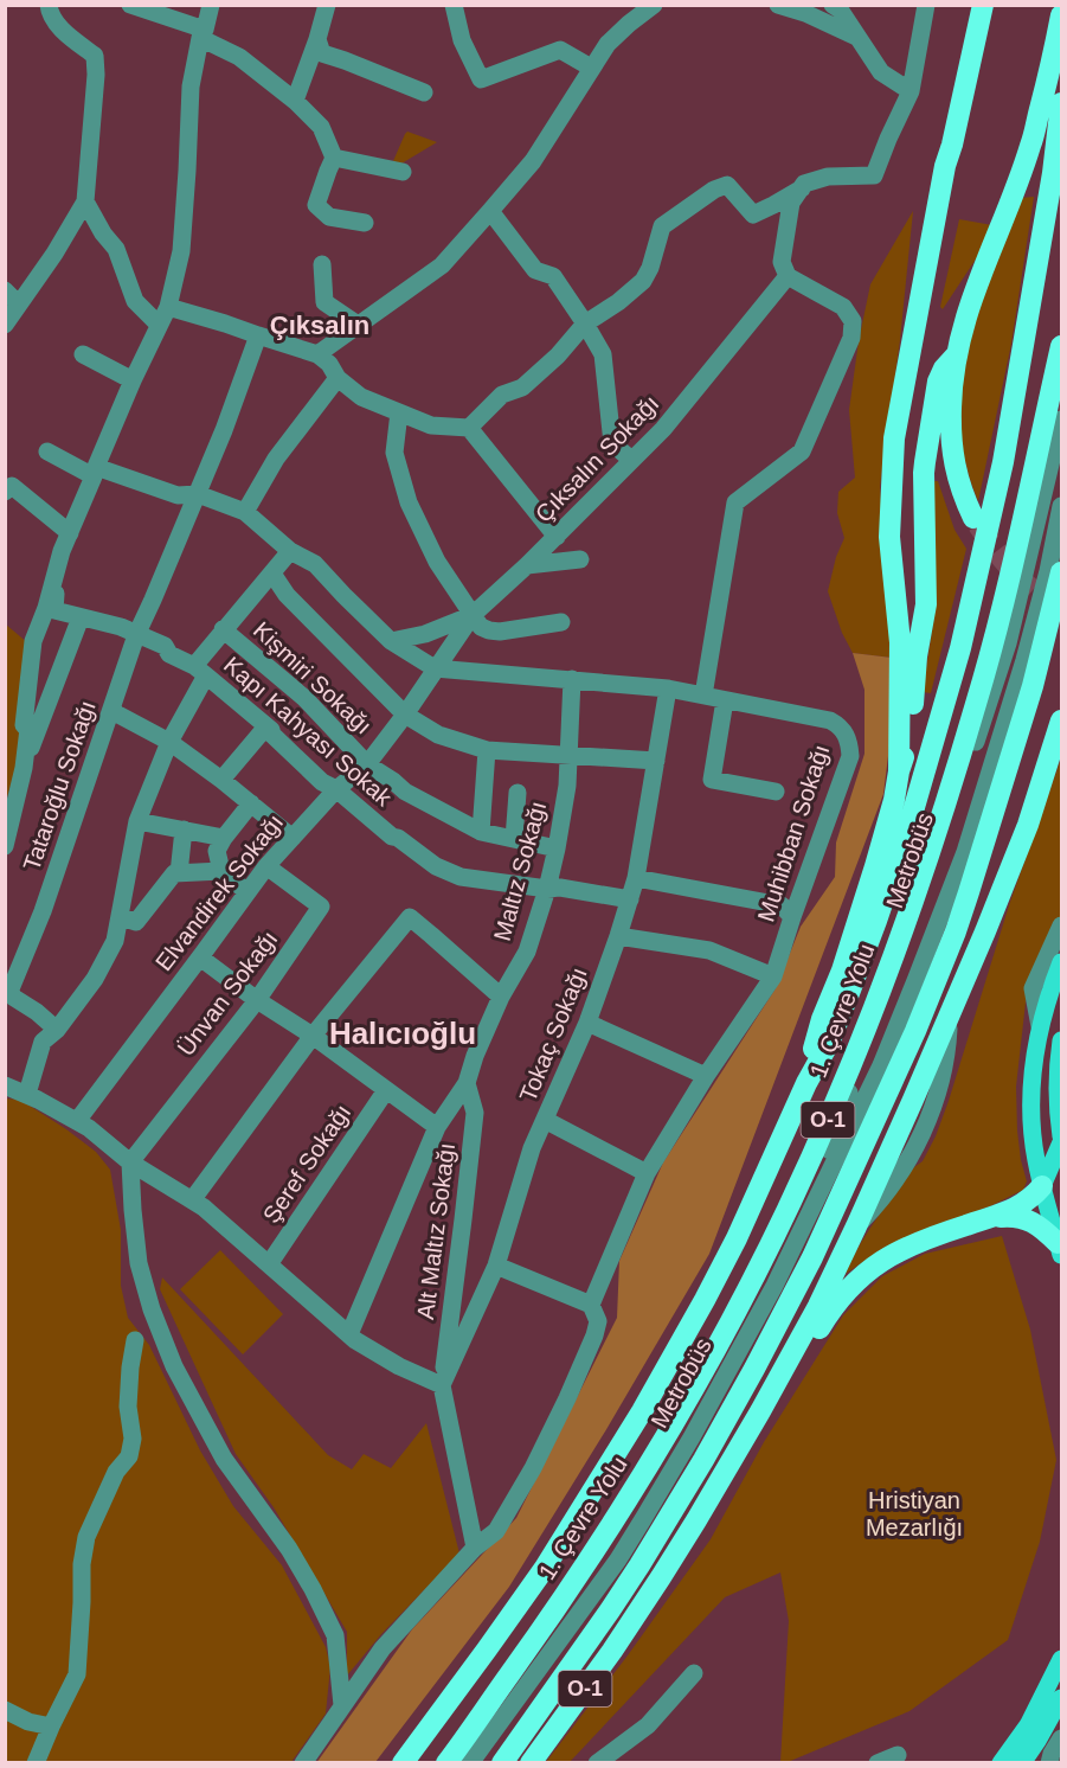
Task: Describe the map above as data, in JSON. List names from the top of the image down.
{
  "streets": {
    "highway": ["1. Çevre Yolu", "O-1"],
    "street": [
      "Çıksalın Sokağı",
      "Kişmiri Sokağı",
      "Kapı Kahyası Sokak",
      "Tataroğlu Sokağı",
      "Muhibban Sokağı",
      "Metrobüs",
      "Maltız Sokağı",
      "Elvandirek Sokağı",
      "Ünvan Sokağı",
      "Tokaç Sokağı",
      "Şeref Sokağı",
      "Alt Maltız Sokağı"
    ]
  },
  "crossings": [
    ["Çıksalın Sokağı", "Muhibban Sokağı"],
    ["Çıksalın Sokağı", "Elvandirek Sokağı"],
    ["Kişmiri Sokağı", "Maltız Sokağı"],
    ["Kişmiri Sokağı", "Elvandirek Sokağı"],
    ["Kapı Kahyası Sokak", "Tataroğlu Sokağı"],
    ["Kapı Kahyası Sokak", "Maltız Sokağı"],
    ["Kapı Kahyası Sokak", "Elvandirek Sokağı"],
    ["Kapı Kahyası Sokak", "Tokaç Sokağı"],
    ["Muhibban Sokağı", "Maltız Sokağı"],
    ["Muhibban Sokağı", "Elvandirek Sokağı"],
    ["Muhibban Sokağı", "Tokaç Sokağı"],
    ["Metrobüs", "1. Çevre Yolu"],
    ["Metrobüs", "O-1"],
    ["Maltız Sokağı", "Alt Maltız Sokağı"],
    ["Elvandirek Sokağı", "Ünvan Sokağı"],
    ["1. Çevre Yolu", "O-1"],
    ["Tokaç Sokağı", "Alt Maltız Sokağı"]
  ],
  "districts": ["Çıksalın", "Halıcıoğlu"],
  "parks": ["Hristiyan Mezarlığı"]
}
